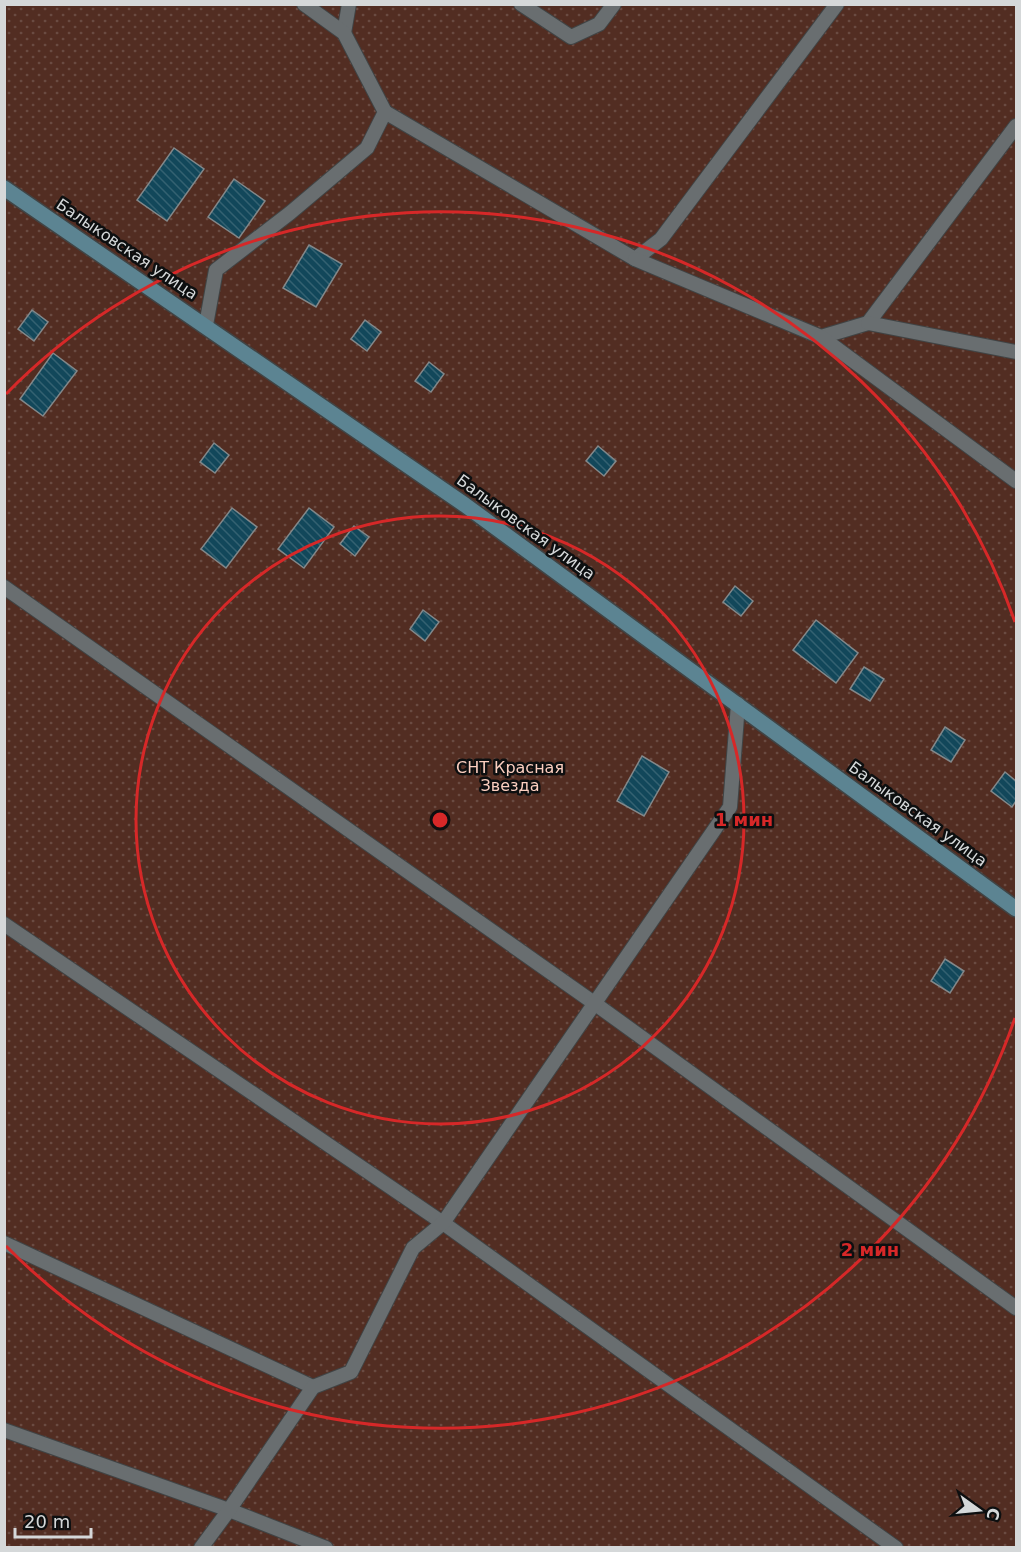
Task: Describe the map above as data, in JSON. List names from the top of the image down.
{
  "streets": {
    "street": ["Балыковская улица"]
  },
  "parks": ["СНТ Красная Звезда"],
  "scale_bar": "20 m",
  "north": "right",
  "rings": ["1 мин", "2 мин"]
}
